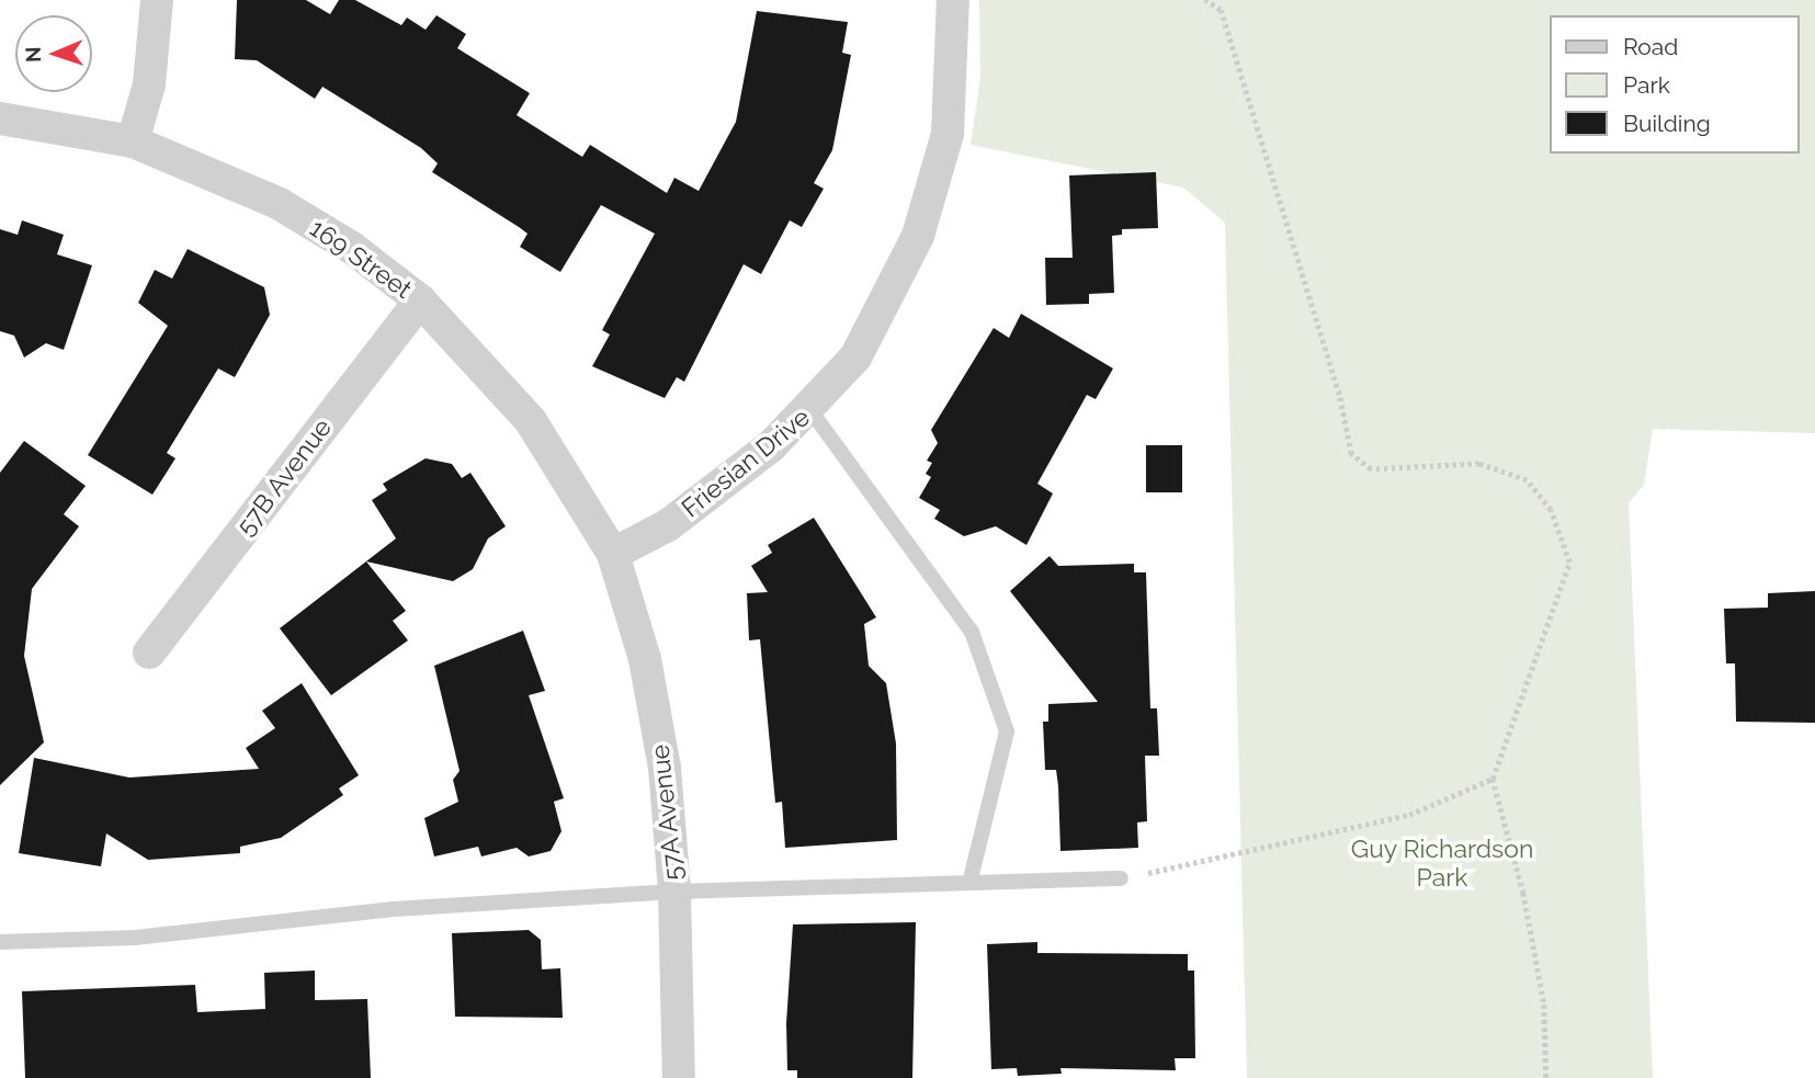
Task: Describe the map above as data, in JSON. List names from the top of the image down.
{
  "streets": {
    "street": [
      "169 Street",
      "Friesian Drive",
      "57B Avenue",
      "57A Avenue"
    ]
  },
  "crossings": [
    ["169 Street", "Friesian Drive"],
    ["169 Street", "57B Avenue"],
    ["169 Street", "57A Avenue"],
    ["Friesian Drive", "57A Avenue"]
  ],
  "parks": ["Guy Richardson Park"],
  "legend": ["Road", "Park", "Building"],
  "north": "left"
}
